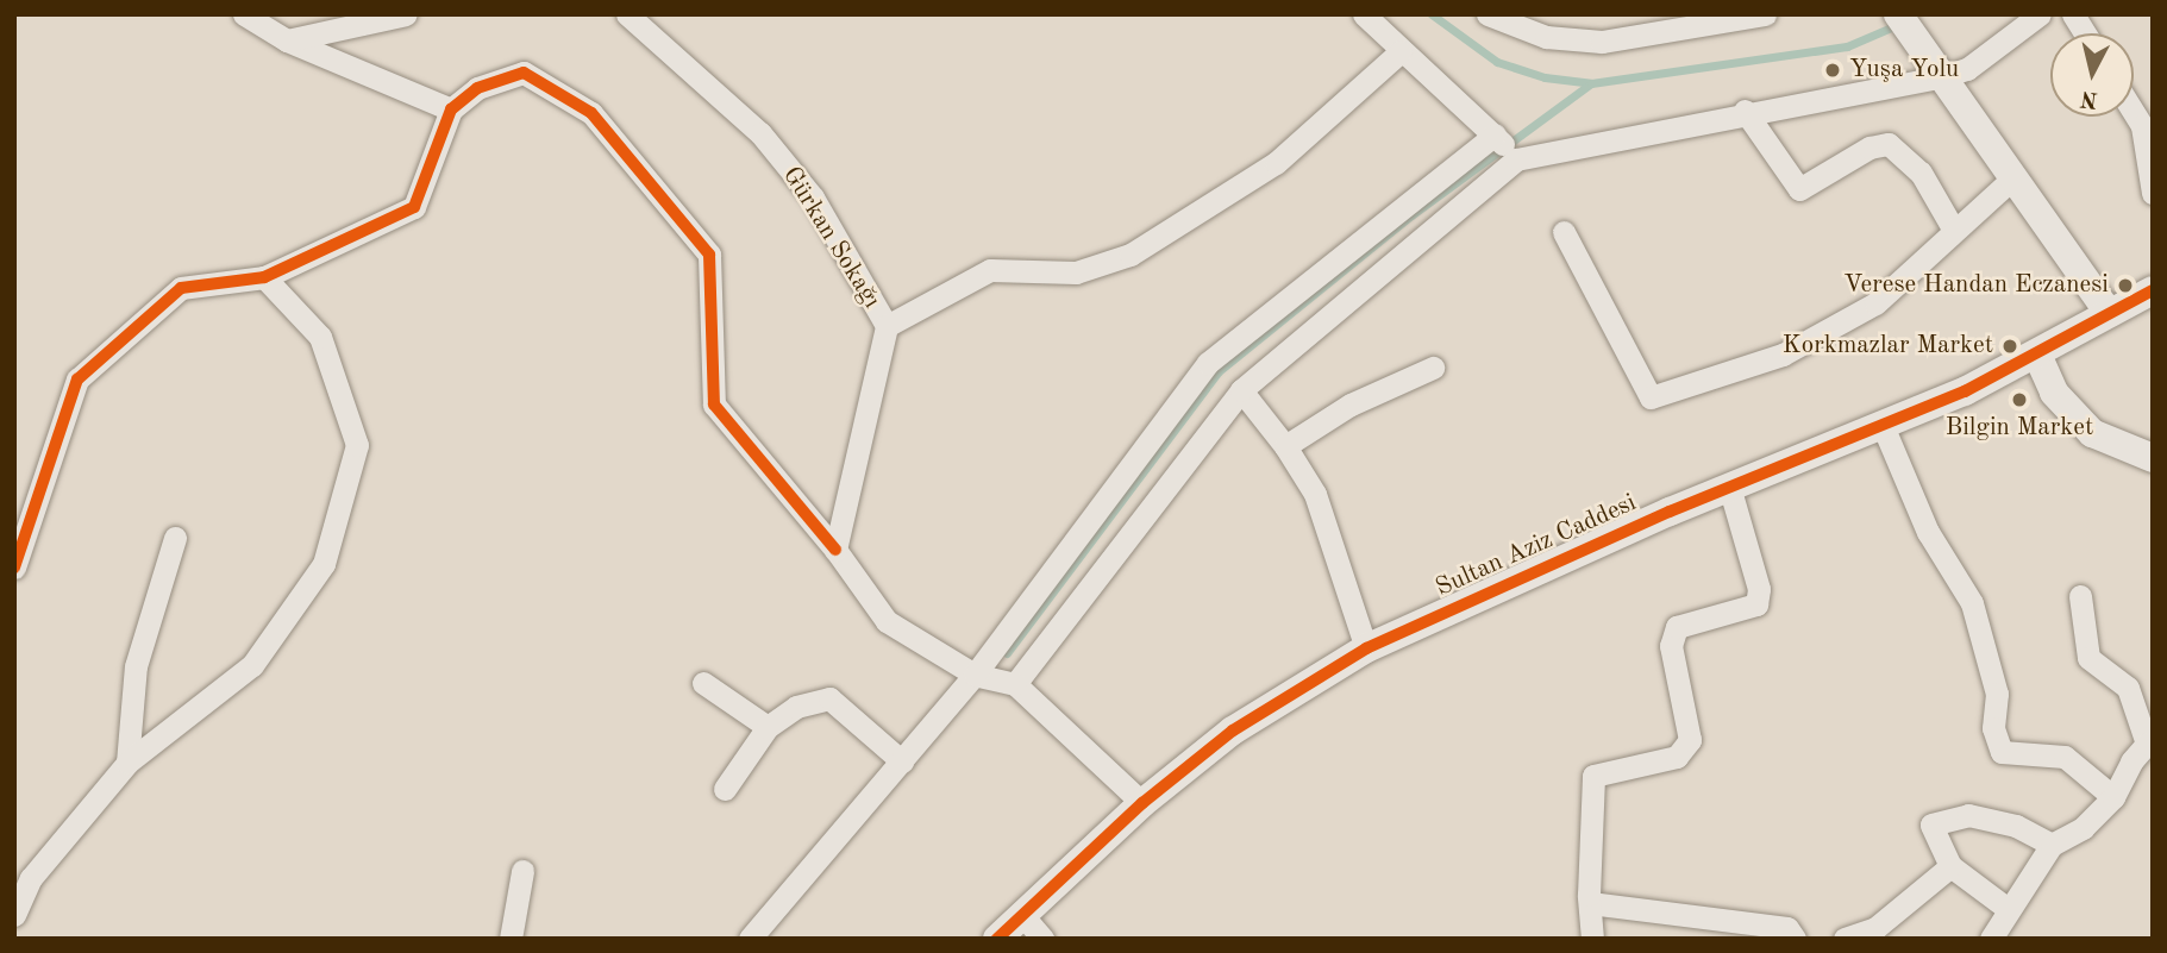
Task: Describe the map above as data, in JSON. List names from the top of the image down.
{
  "streets": {
    "street": ["Gürkan Sokağı", "Sultan Aziz Caddesi"]
  },
  "places": [
    "Yuşa Yolu",
    "Verese Handan Eczanesi",
    "Korkmazlar Market",
    "Bilgin Market"
  ],
  "north": "bottom"
}
